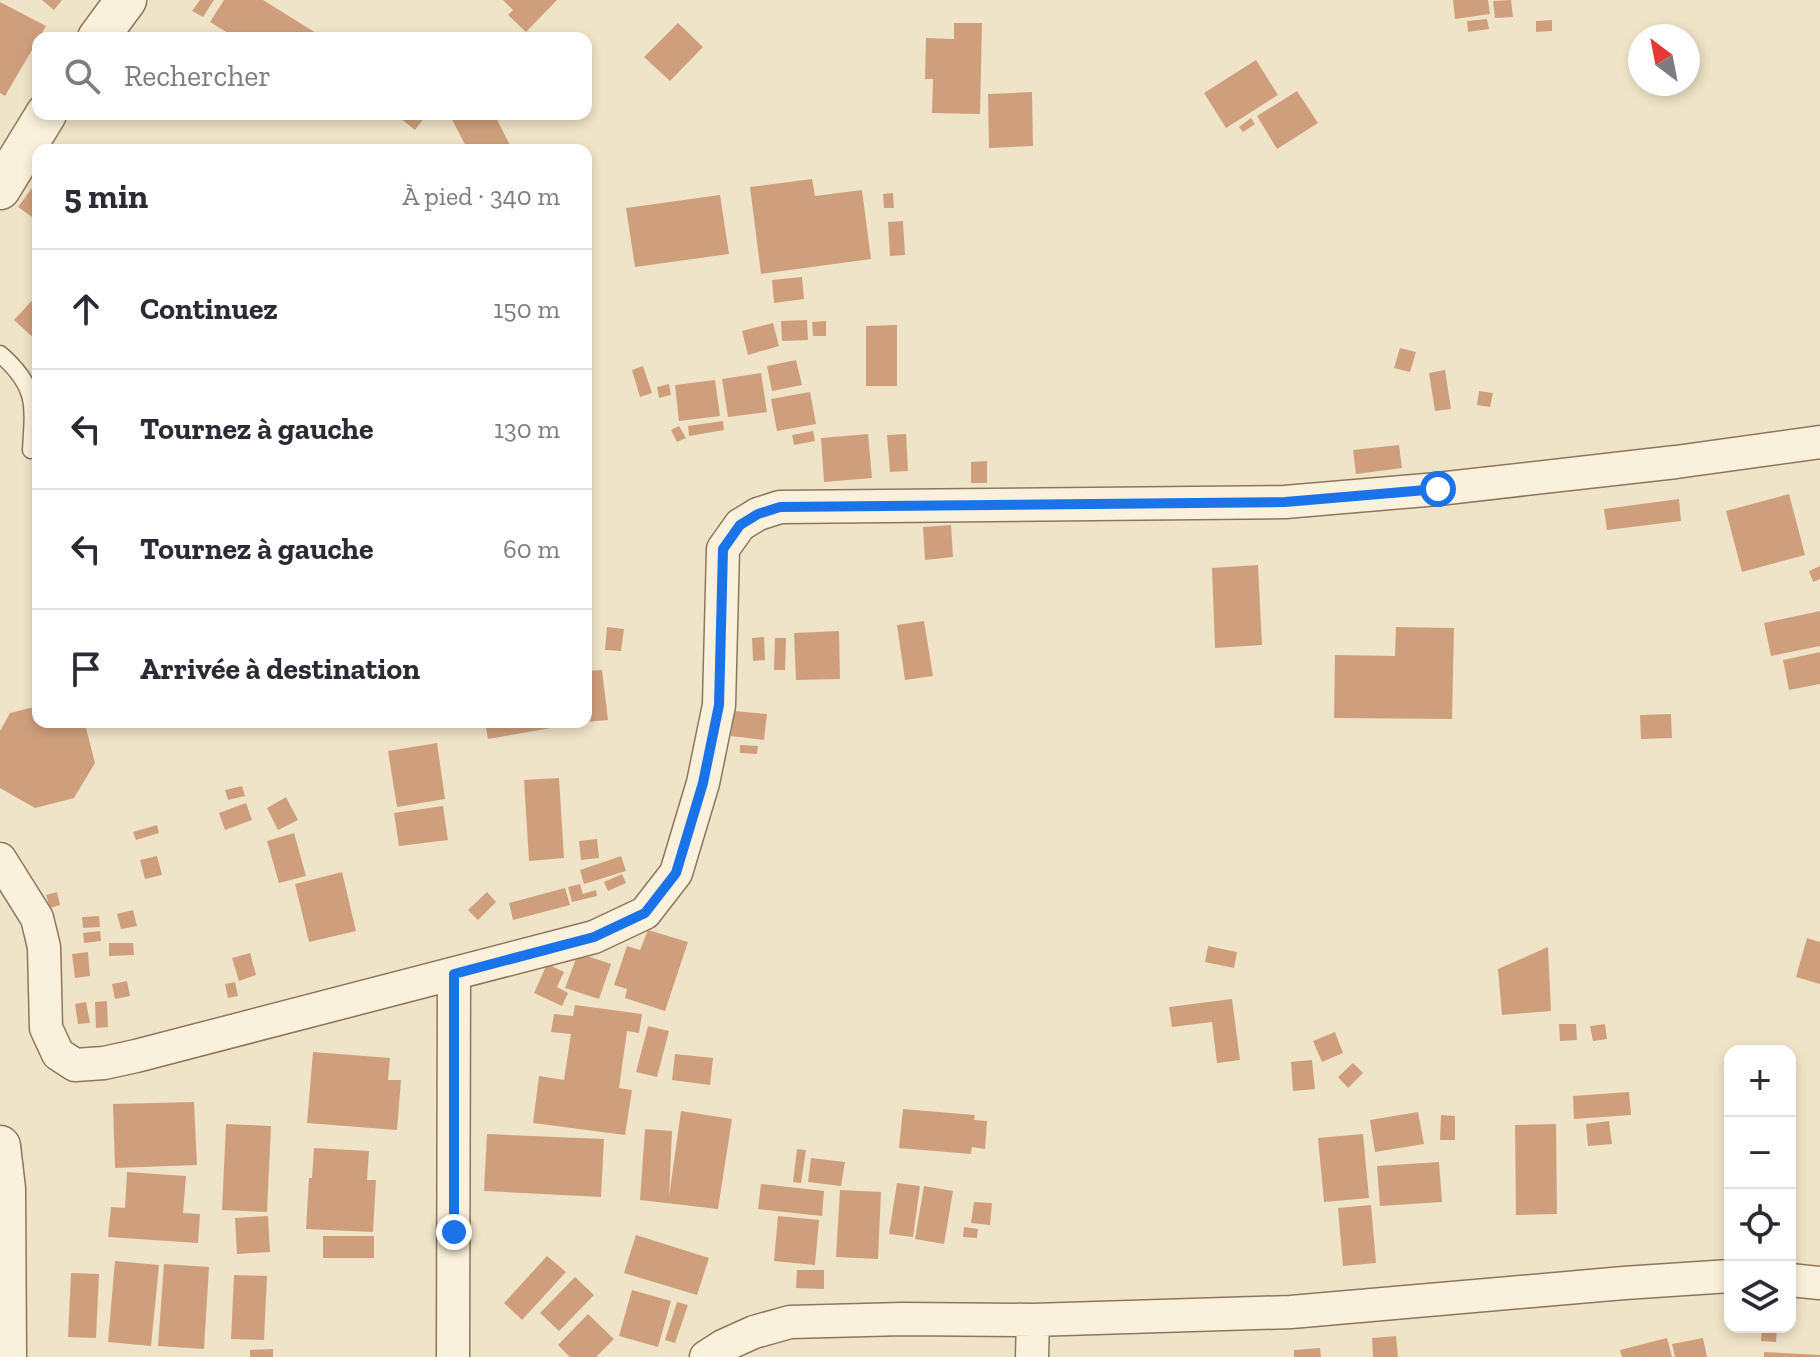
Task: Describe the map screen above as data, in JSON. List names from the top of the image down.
{
  "north": "top left",
  "page": {
    "search": "Rechercher",
    "heading": ["5 min", "À pied · 340 m"],
    "list": [
      ["Continuez", "150 m"],
      ["Tournez à gauche", "130 m"],
      ["Tournez à gauche", "60 m"],
      "Arrivée à destination"
    ],
    "map_buttons": ["+", "−"]
  }
}
